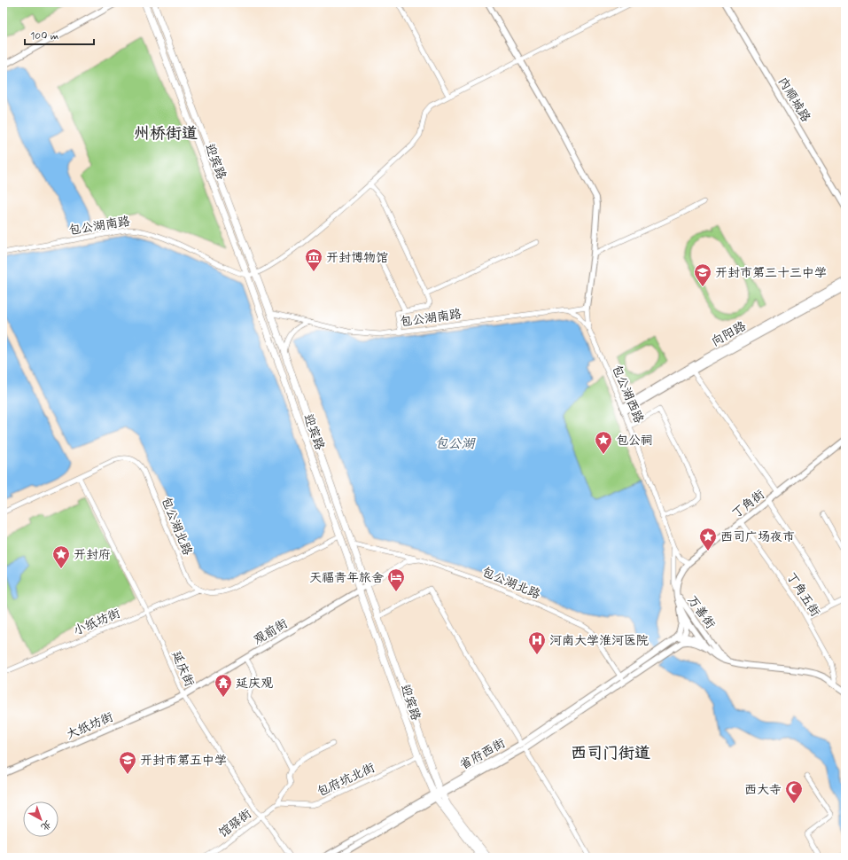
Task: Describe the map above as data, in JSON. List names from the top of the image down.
{
  "streets": {
    "main road": ["迎宾路"],
    "street": [
      "内顺城路",
      "包公湖南路",
      "向阳路",
      "包公湖西路",
      "丁角街",
      "包公湖北路",
      "丁角五街",
      "万善街",
      "小纸坊街",
      "观前街",
      "延庆街",
      "大纸坊街",
      "省府西街",
      "包府坑北街",
      "馆驿街"
    ]
  },
  "crossings": [
    ["迎宾路", "包公湖南路"],
    ["迎宾路", "包公湖北路"],
    ["迎宾路", "观前街"],
    ["迎宾路", "省府西街"],
    ["迎宾路", "包府坑北街"],
    ["包公湖南路", "包公湖西路"],
    ["向阳路", "包公湖西路"],
    ["包公湖西路", "丁角街"],
    ["丁角街", "丁角五街"],
    ["丁角街", "万善街"],
    ["包公湖北路", "小纸坊街"],
    ["包公湖北路", "延庆街"],
    ["包公湖北路", "省府西街"],
    ["丁角五街", "万善街"],
    ["小纸坊街", "延庆街"],
    ["观前街", "延庆街"],
    ["观前街", "大纸坊街"],
    ["延庆街", "大纸坊街"],
    ["延庆街", "馆驿街"],
    ["包府坑北街", "馆驿街"]
  ],
  "districts": ["州桥街道", "西司门街道"],
  "water": ["包公湖"],
  "places": {
    "museum": ["开封博物馆"],
    "school or university": ["开封市第三十三中学", "开封市第五中学"],
    "place": ["包公祠", "西司广场夜市", "开封府"],
    "hotel": ["天福青年旅舍"],
    "hospital": ["河南大学淮河医院"],
    "temple": ["延庆观"],
    "mosque": ["西大寺"]
  },
  "scale_bar": "100 m",
  "north": "bottom right"
}
